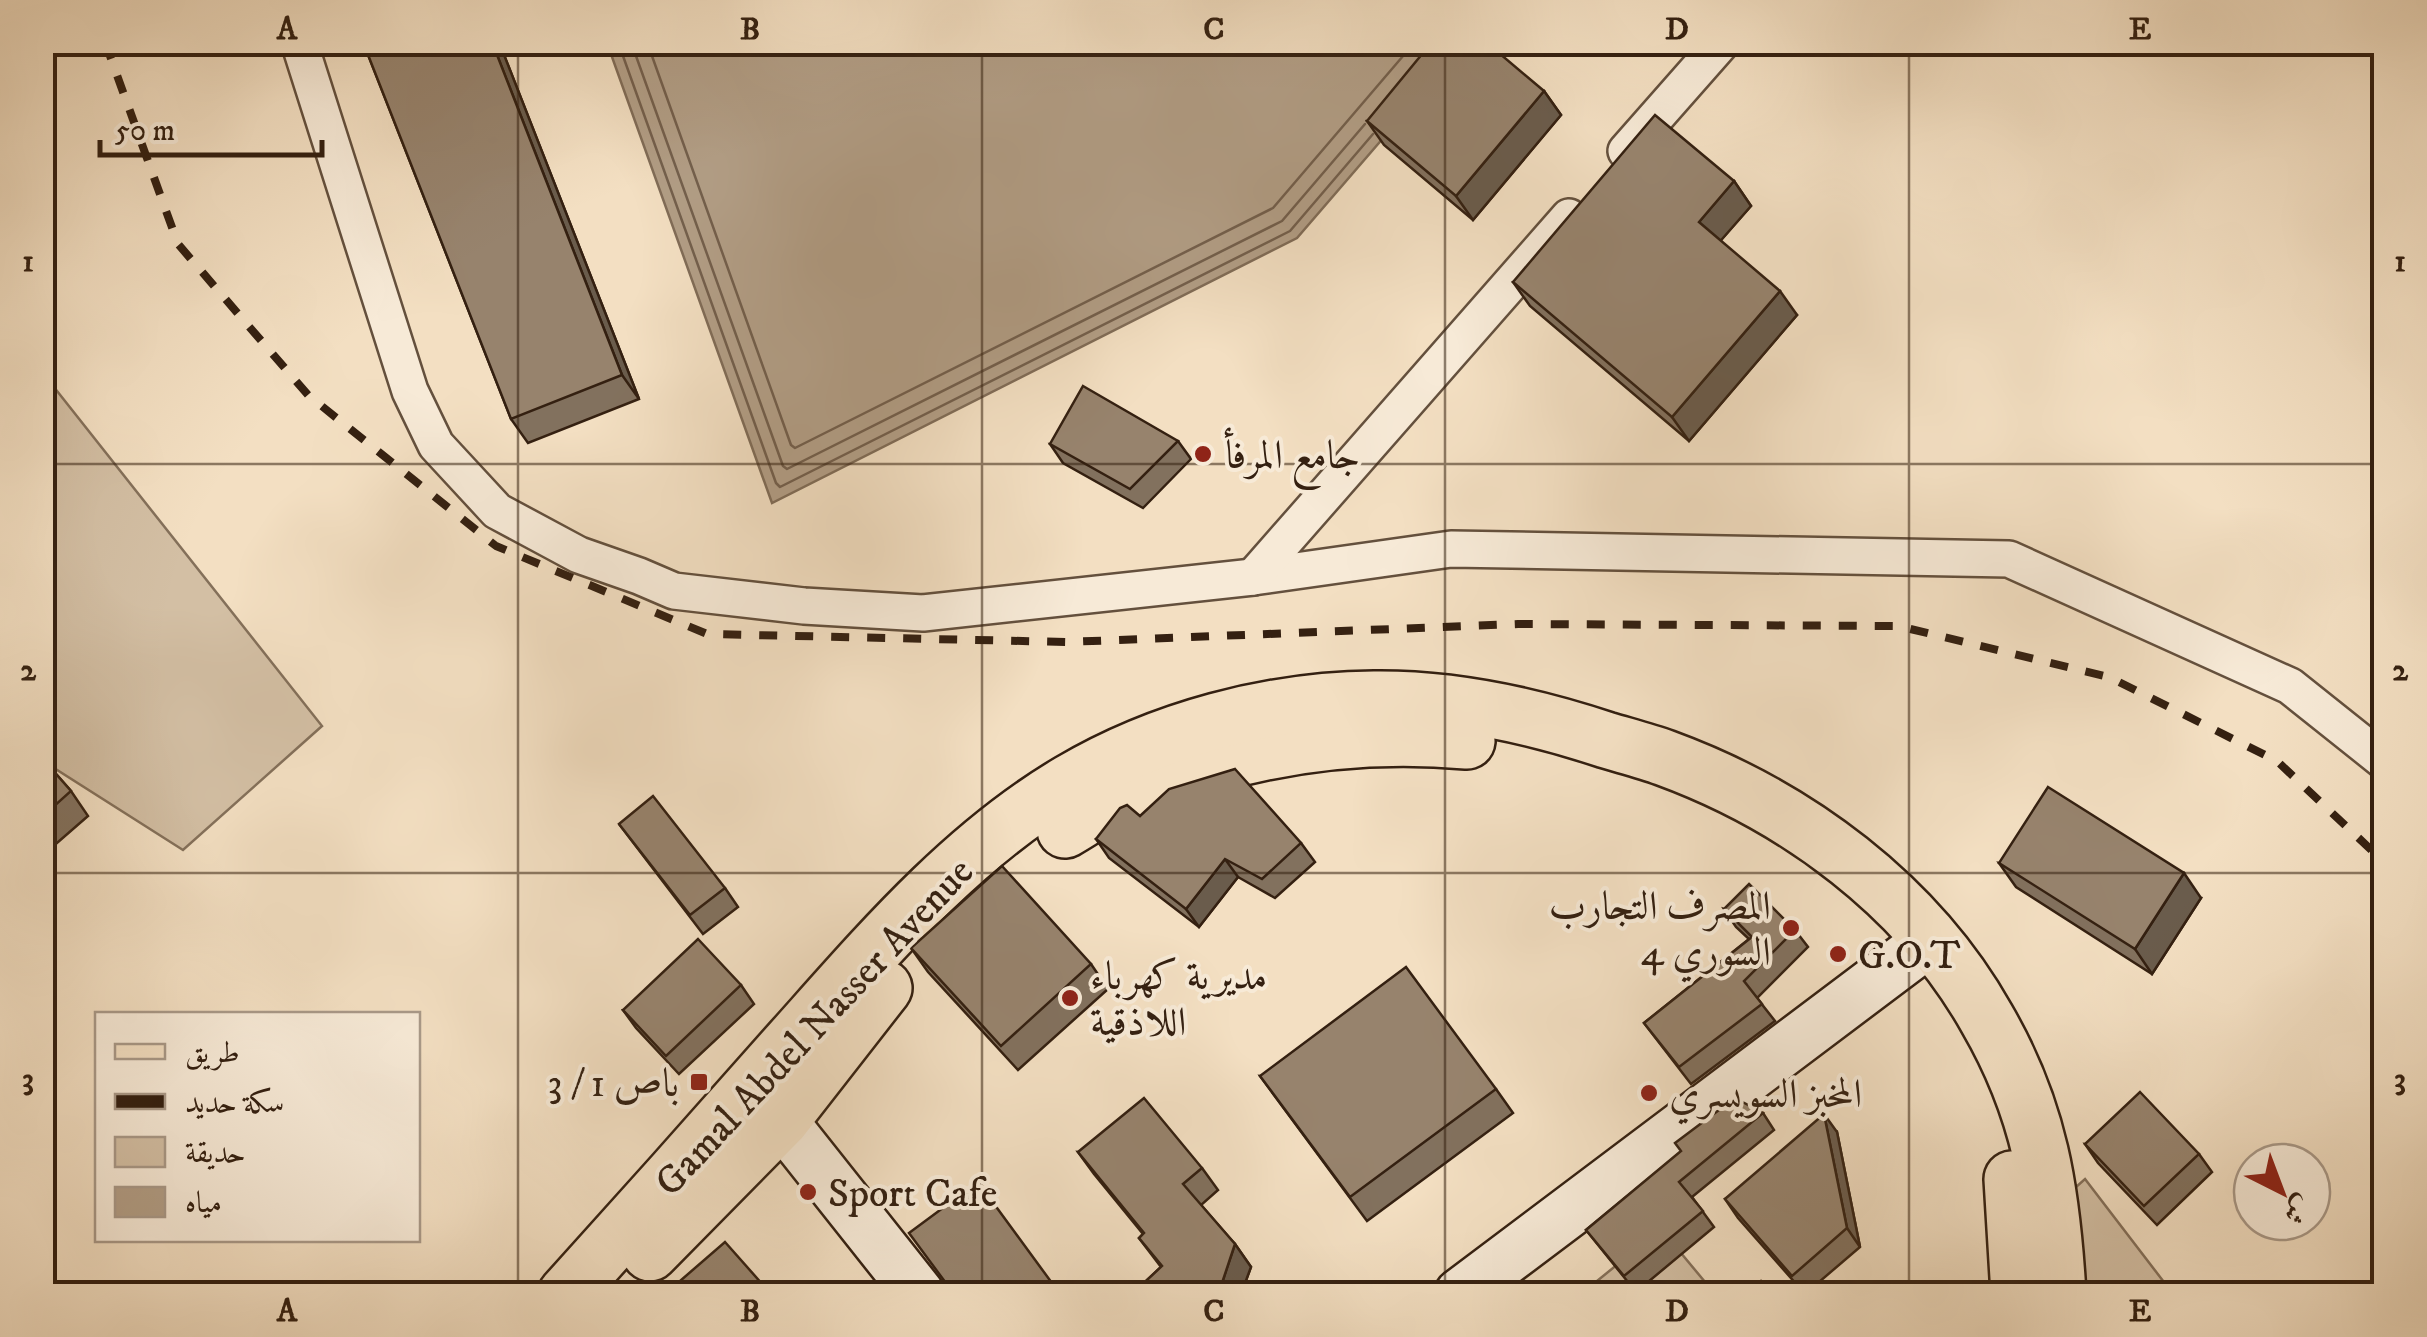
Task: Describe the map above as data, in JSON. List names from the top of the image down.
{
  "streets": {
    "main road": ["Gamal Abdel Nasser Avenue"]
  },
  "places": {
    "other": [
      "جامع المرفأ",
      "المصرف التجارب السوري 4",
      "G.O.T",
      "مديرية كهرباء اللاذقية",
      "المخبز السويسري",
      "Sport Cafe"
    ],
    "transit": ["باص 1 / 3"]
  },
  "legend": [
    "طريق",
    "سكة حديد",
    "حديقة",
    "مياه"
  ],
  "scale_bar": "50 m",
  "north": "bottom right",
  "grid": {
    "columns": [
      "A",
      "B",
      "C",
      "D",
      "E"
    ],
    "rows": ["1", "2", "3"]
  }
}
